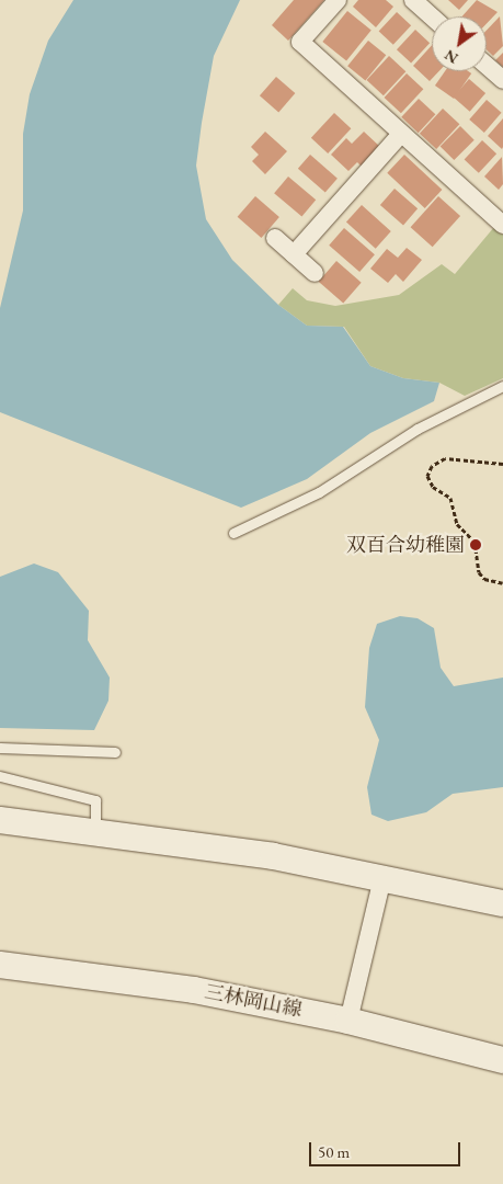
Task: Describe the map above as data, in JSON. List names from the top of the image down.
{
  "streets": {
    "main road": ["三林岡山線"]
  },
  "places": ["双百合幼稚園"],
  "scale_bar": "50 m",
  "north": "bottom left"
}
